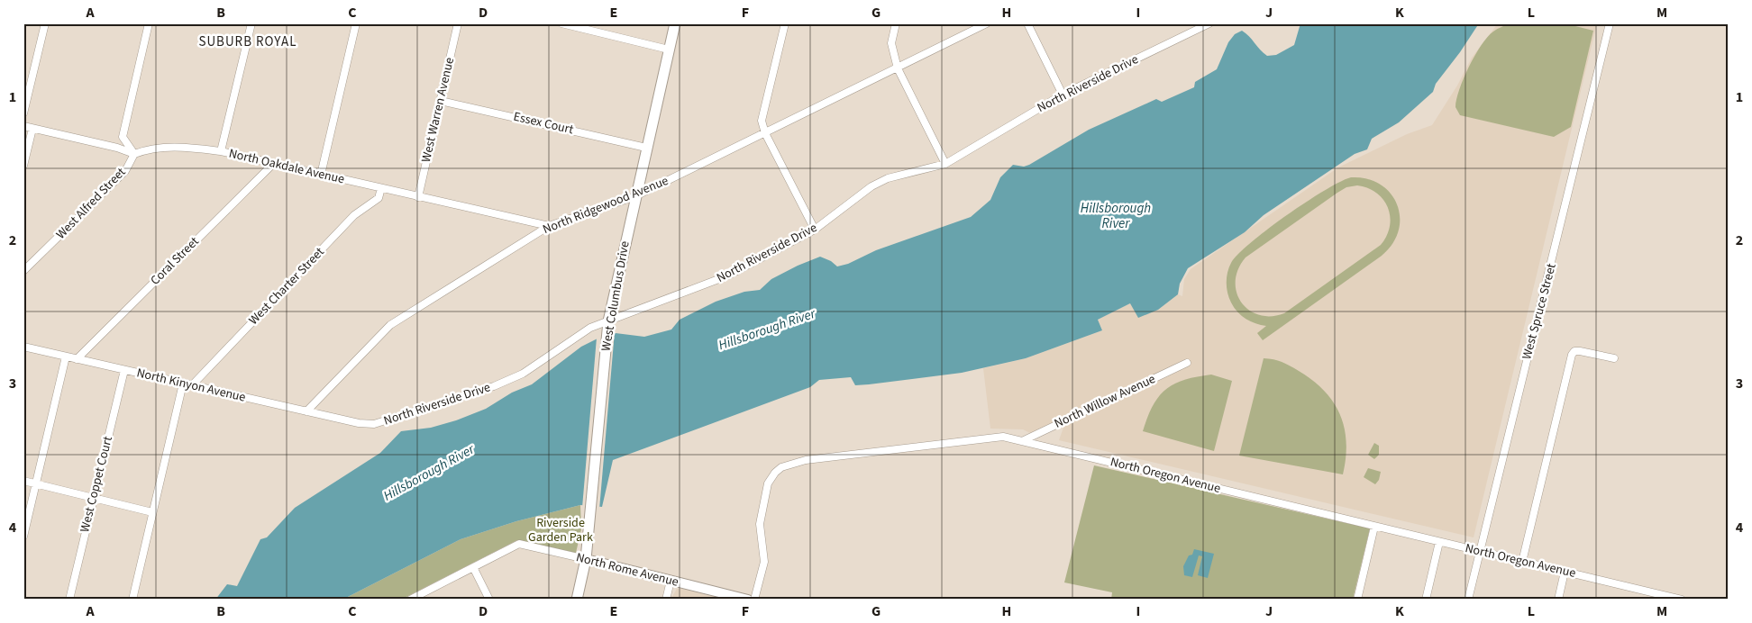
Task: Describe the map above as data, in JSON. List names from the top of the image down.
{
  "streets": {
    "main road": ["West Columbus Drive"],
    "street": [
      "North Riverside Drive",
      "West Warren Avenue",
      "Essex Court",
      "North Oakdale Avenue",
      "West Alfred Street",
      "North Ridgewood Avenue",
      "Coral Street",
      "West Charter Street",
      "West Spruce Street",
      "North Kinyon Avenue",
      "North Willow Avenue",
      "North Oregon Avenue",
      "West Coppet Court",
      "North Rome Avenue"
    ]
  },
  "crossings": [
    ["North Riverside Drive", "West Columbus Drive"],
    ["North Riverside Drive", "North Kinyon Avenue"],
    ["West Warren Avenue", "Essex Court"],
    ["West Warren Avenue", "North Oakdale Avenue"],
    ["Essex Court", "West Columbus Drive"],
    ["North Oakdale Avenue", "West Alfred Street"],
    ["North Oakdale Avenue", "North Ridgewood Avenue"],
    ["North Oakdale Avenue", "Coral Street"],
    ["North Oakdale Avenue", "West Charter Street"],
    ["North Ridgewood Avenue", "West Columbus Drive"],
    ["North Ridgewood Avenue", "North Kinyon Avenue"],
    ["Coral Street", "North Kinyon Avenue"],
    ["West Charter Street", "North Kinyon Avenue"],
    ["West Columbus Drive", "North Rome Avenue"],
    ["West Spruce Street", "North Oregon Avenue"],
    ["North Kinyon Avenue", "West Coppet Court"],
    ["North Willow Avenue", "North Oregon Avenue"]
  ],
  "districts": ["SUBURB ROYAL"],
  "water": ["Hillsborough River"],
  "parks": ["Riverside Garden Park"],
  "grid": {
    "columns": [
      "A",
      "B",
      "C",
      "D",
      "E",
      "F",
      "G",
      "H",
      "I",
      "J",
      "K",
      "L",
      "M"
    ],
    "rows": [
      "1",
      "2",
      "3",
      "4"
    ]
  }
}
